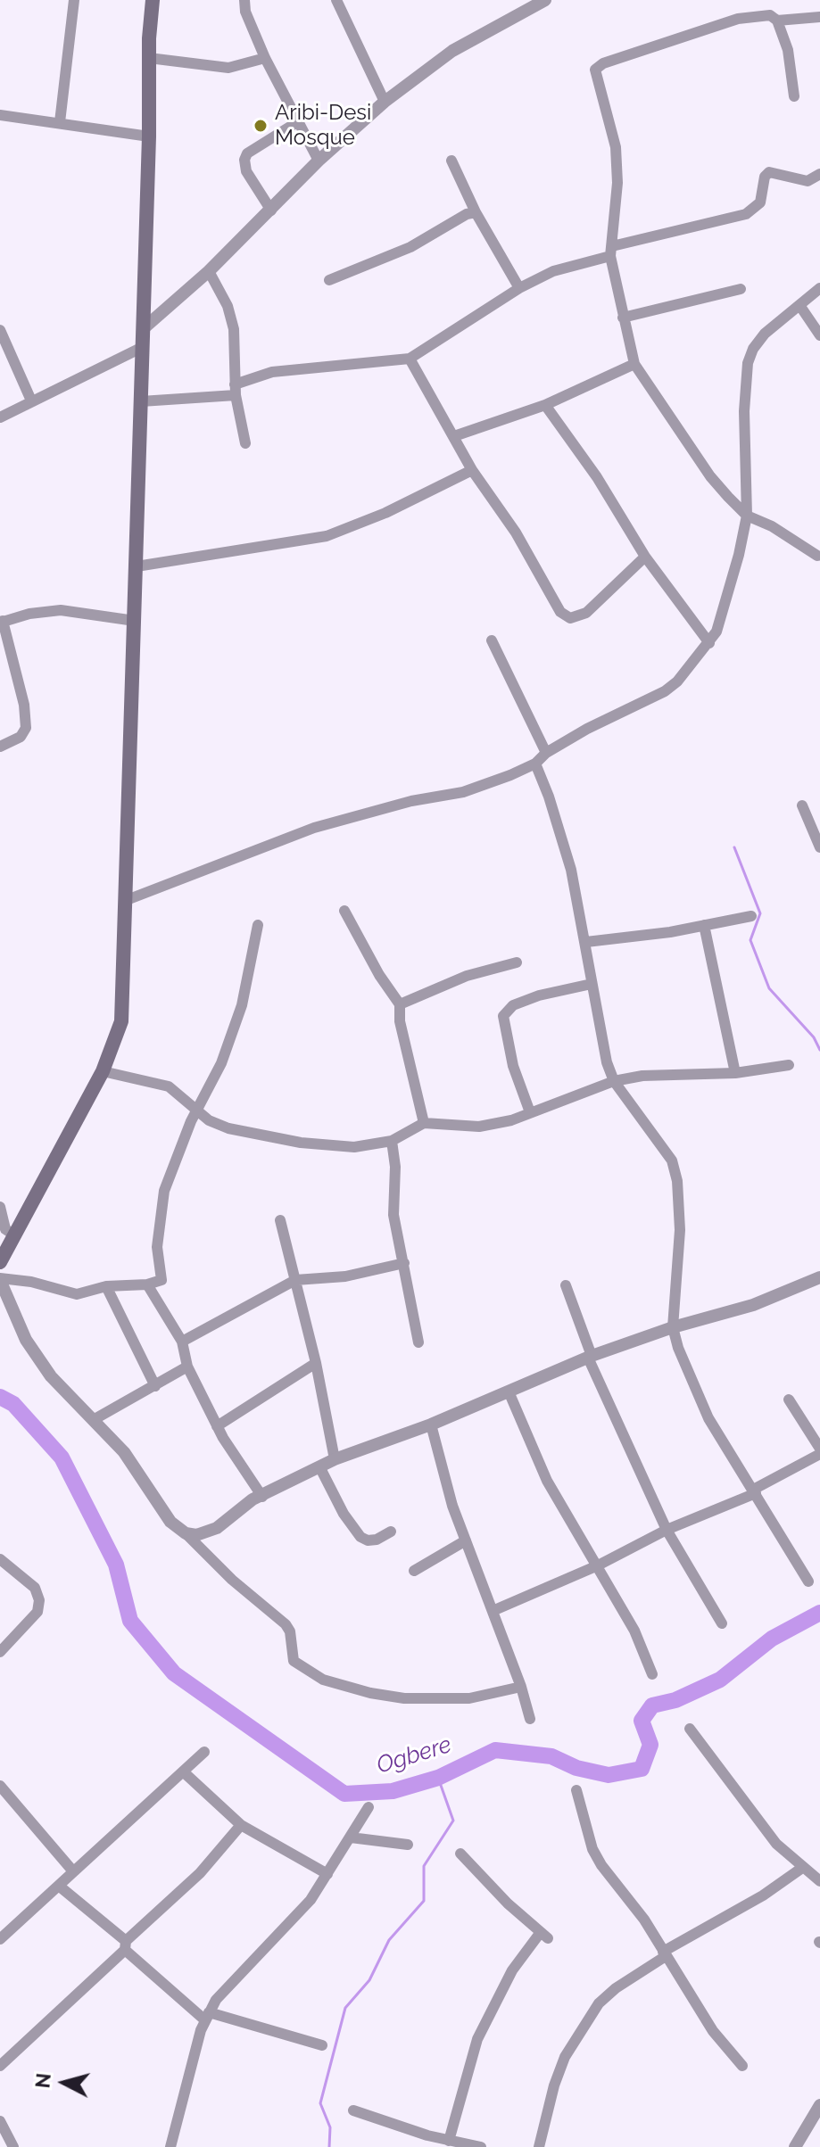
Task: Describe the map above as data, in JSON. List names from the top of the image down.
{
  "water": ["Ogbere"],
  "places": ["Aribi-Desi Mosque"],
  "north": "left"
}
